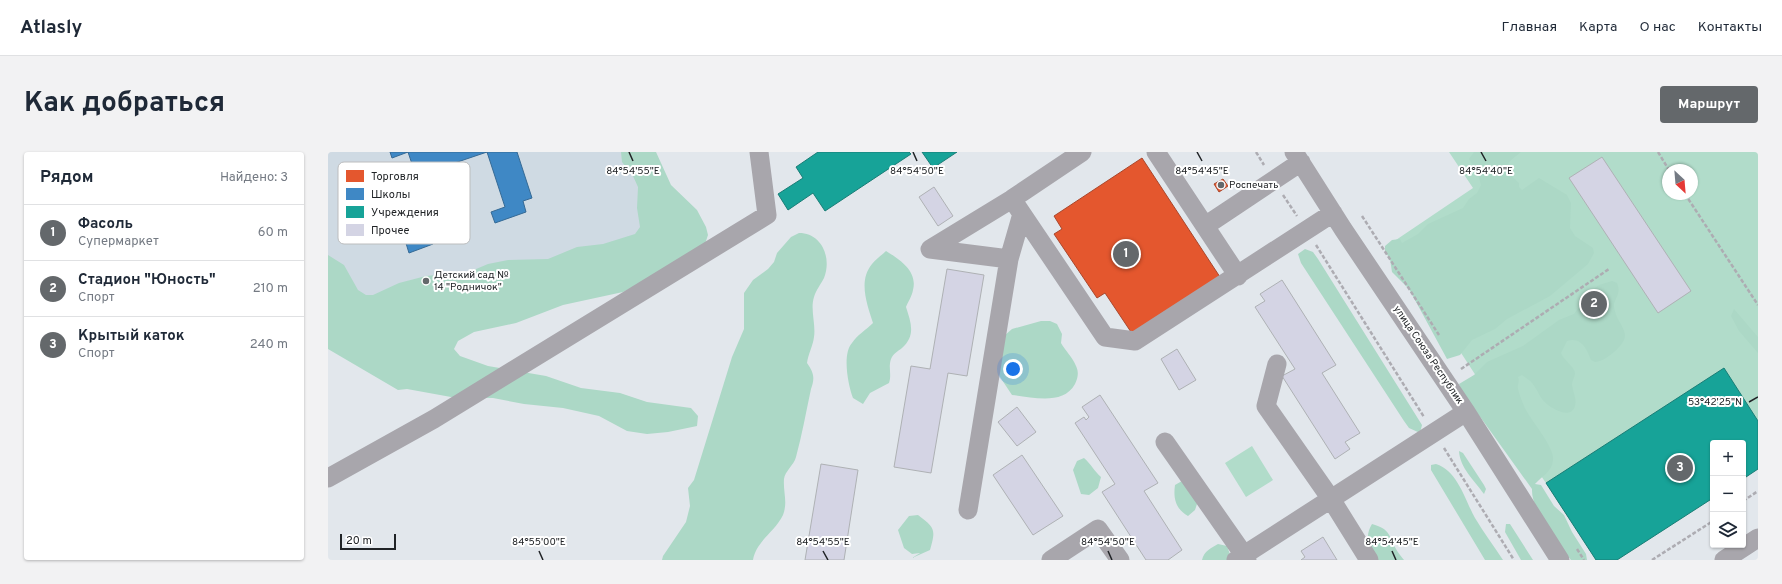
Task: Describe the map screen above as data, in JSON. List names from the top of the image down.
{
  "streets": {
    "street": ["улица Союза Республик"]
  },
  "places": ["Роспечать", "Детский сад № 14 \"Родничок\""],
  "legend": [
    "Торговля",
    "Школы",
    "Учреждения",
    "Прочее"
  ],
  "scale_bar": "20 m",
  "north": "bottom right",
  "page": {
    "header": "Atlasly",
    "nav": [
      "Главная",
      "Карта",
      "О нас",
      "Контакты"
    ],
    "title": "Как добраться",
    "buttons": "Маршрут",
    "heading": ["Рядом", "Найдено: 3"],
    "list": [
      {
        "mark": "1",
        "name": "Фасоль",
        "note": "Супермаркет",
        "value": "60 m"
      },
      {
        "mark": "2",
        "name": "Стадион \"Юность\"",
        "note": "Спорт",
        "value": "210 m"
      },
      {
        "mark": "3",
        "name": "Крытый каток",
        "note": "Спорт",
        "value": "240 m"
      }
    ],
    "pins": ["1", "2", "3"],
    "map_buttons": ["+", "−"],
    "scale": "20 m"
  },
  "coordinates": [
    "84°54'55\"E",
    "84°54'50\"E",
    "84°54'45\"E",
    "84°54'40\"E",
    "53°42'25\"N",
    "84°55'00\"E"
  ]
}
